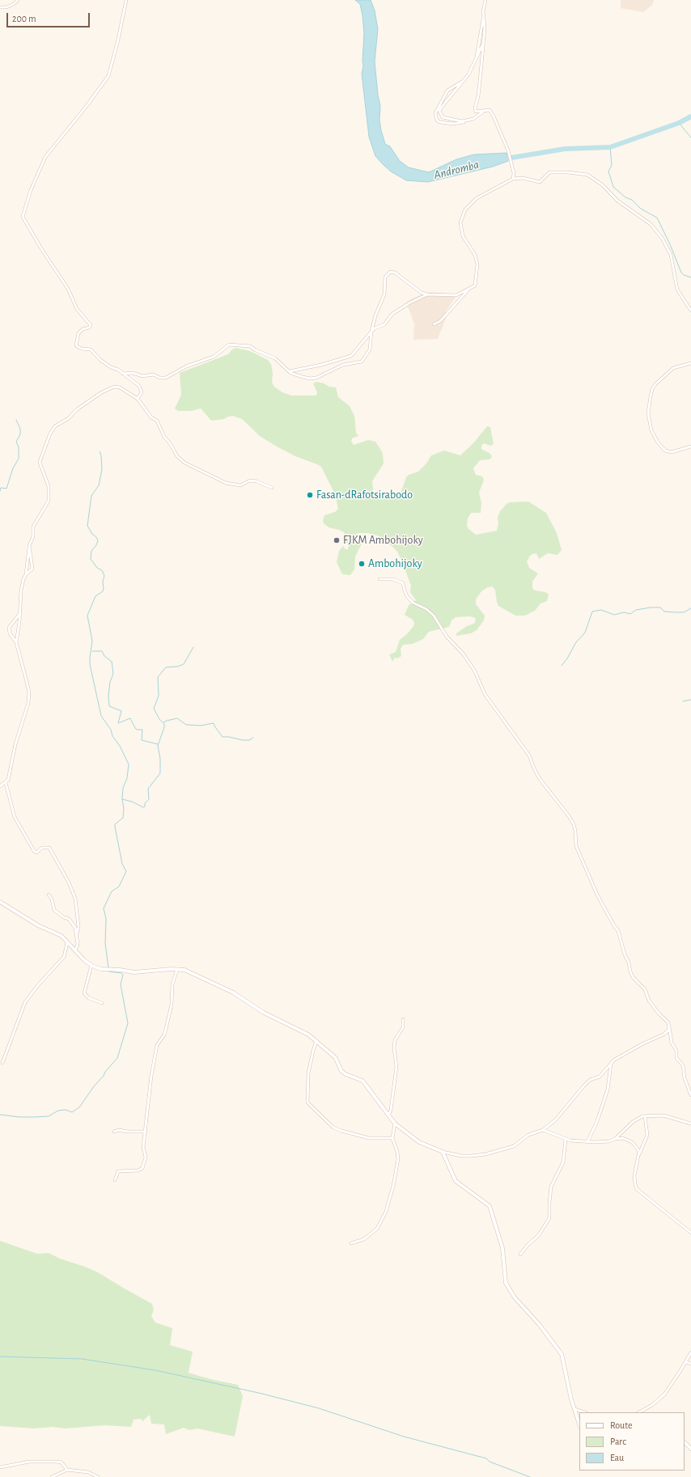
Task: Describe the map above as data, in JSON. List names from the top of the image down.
{
  "water": ["Andromba"],
  "places": ["Fasan-dRafotsirabodo", "FJKM Ambohijoky", "Ambohijoky"],
  "legend": ["Route", "Parc", "Eau"],
  "scale_bar": "200 m"
}
